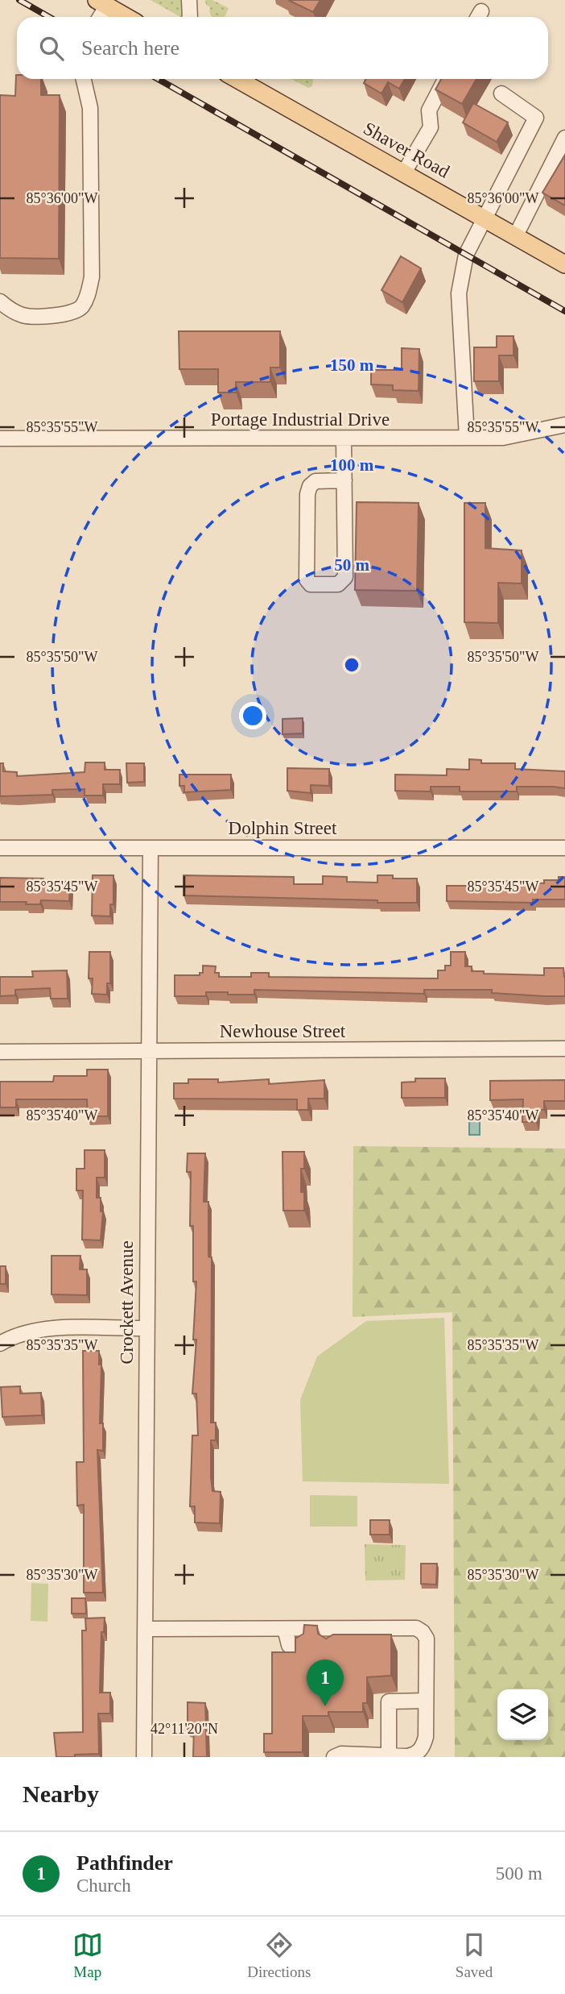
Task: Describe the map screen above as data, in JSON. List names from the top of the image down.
{
  "streets": {
    "main road": ["Shaver Road"],
    "street": [
      "Portage Industrial Drive",
      "Dolphin Street",
      "Newhouse Street",
      "Crockett Avenue"
    ]
  },
  "crossings": [
    ["Dolphin Street", "Crockett Avenue"],
    ["Newhouse Street", "Crockett Avenue"]
  ],
  "page": {
    "search": "Search here",
    "pins": "1",
    "heading": "Nearby",
    "list": [
      {
        "mark": "1",
        "name": "Pathfinder",
        "note": "Church",
        "value": "500 m"
      }
    ],
    "nav": ["Map", "Directions", "Saved"]
  },
  "coordinates": [
    "85°36'00\"W",
    "85°35'55\"W",
    "85°35'50\"W",
    "85°35'45\"W",
    "85°35'40\"W",
    "85°35'35\"W",
    "85°35'30\"W",
    "42°11'20\"N"
  ],
  "rings": ["150 m", "100 m", "50 m"]
}
